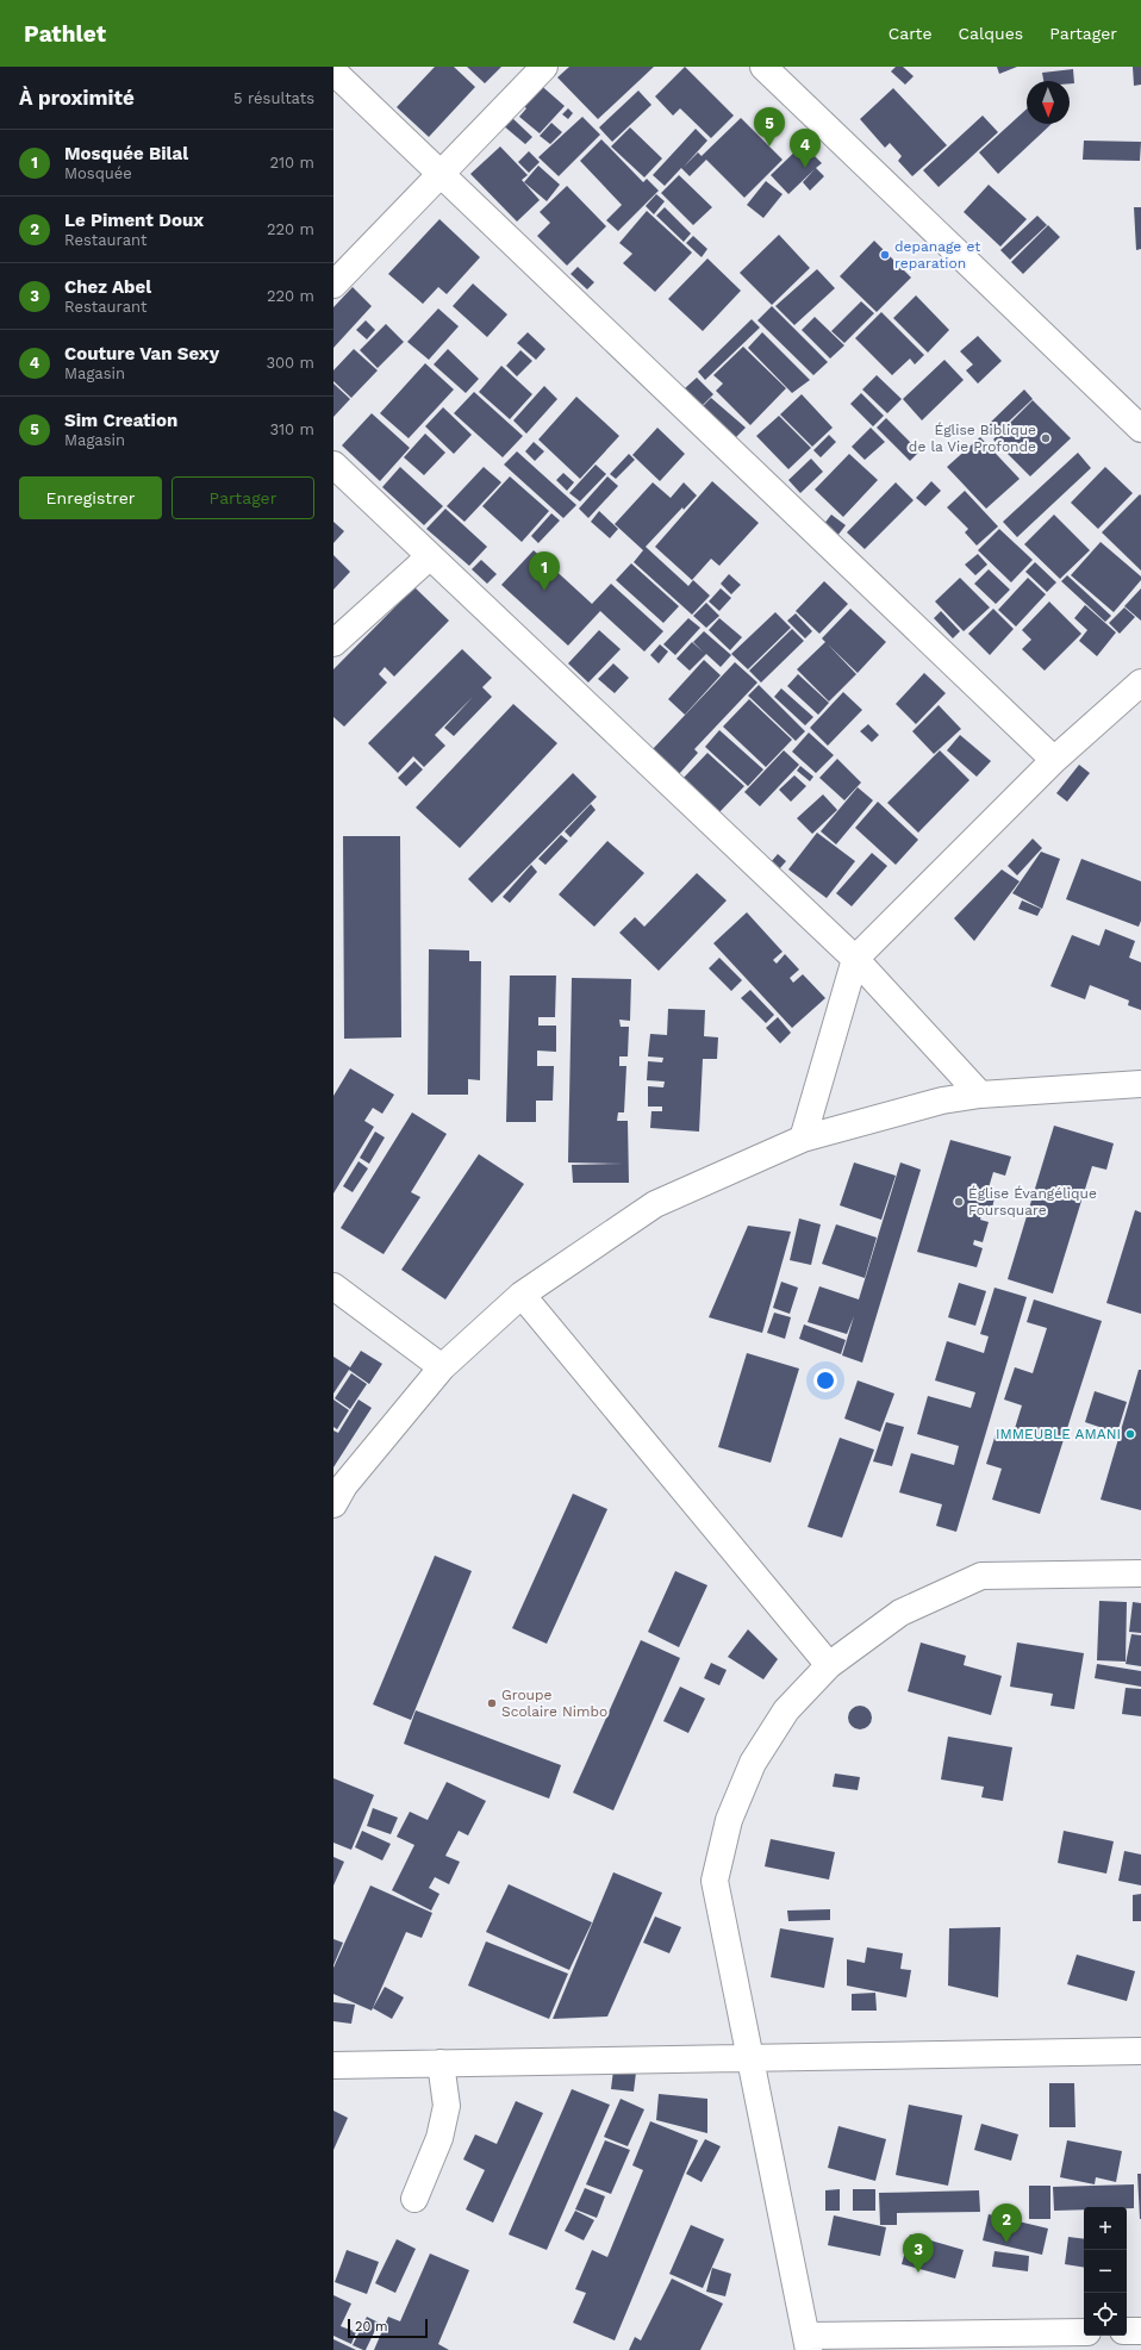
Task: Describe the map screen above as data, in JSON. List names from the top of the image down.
{
  "places": [
    "depanage et reparation",
    "Église Biblique de la Vie Profonde",
    "Église Évangélique Foursquare",
    "IMMEUBLE AMANI",
    "Groupe Scolaire Nimbo"
  ],
  "scale_bar": "20 m",
  "north": "bottom",
  "page": {
    "header": "Pathlet",
    "nav": ["Carte", "Calques", "Partager"],
    "heading": ["À proximité", "5 résultats"],
    "pins": [
      "5",
      "4",
      "1",
      "2",
      "3"
    ],
    "list": [
      {
        "mark": "1",
        "name": "Mosquée Bilal",
        "note": "Mosquée",
        "value": "210 m"
      },
      {
        "mark": "2",
        "name": "Le Piment Doux",
        "note": "Restaurant",
        "value": "220 m"
      },
      {
        "mark": "3",
        "name": "Chez Abel",
        "note": "Restaurant",
        "value": "220 m"
      },
      {
        "mark": "4",
        "name": "Couture Van Sexy",
        "note": "Magasin",
        "value": "300 m"
      },
      {
        "mark": "5",
        "name": "Sim Creation",
        "note": "Magasin",
        "value": "310 m"
      }
    ],
    "buttons": ["Enregistrer", "Partager"],
    "map_buttons": ["+", "−"],
    "scale": "20 m"
  }
}
